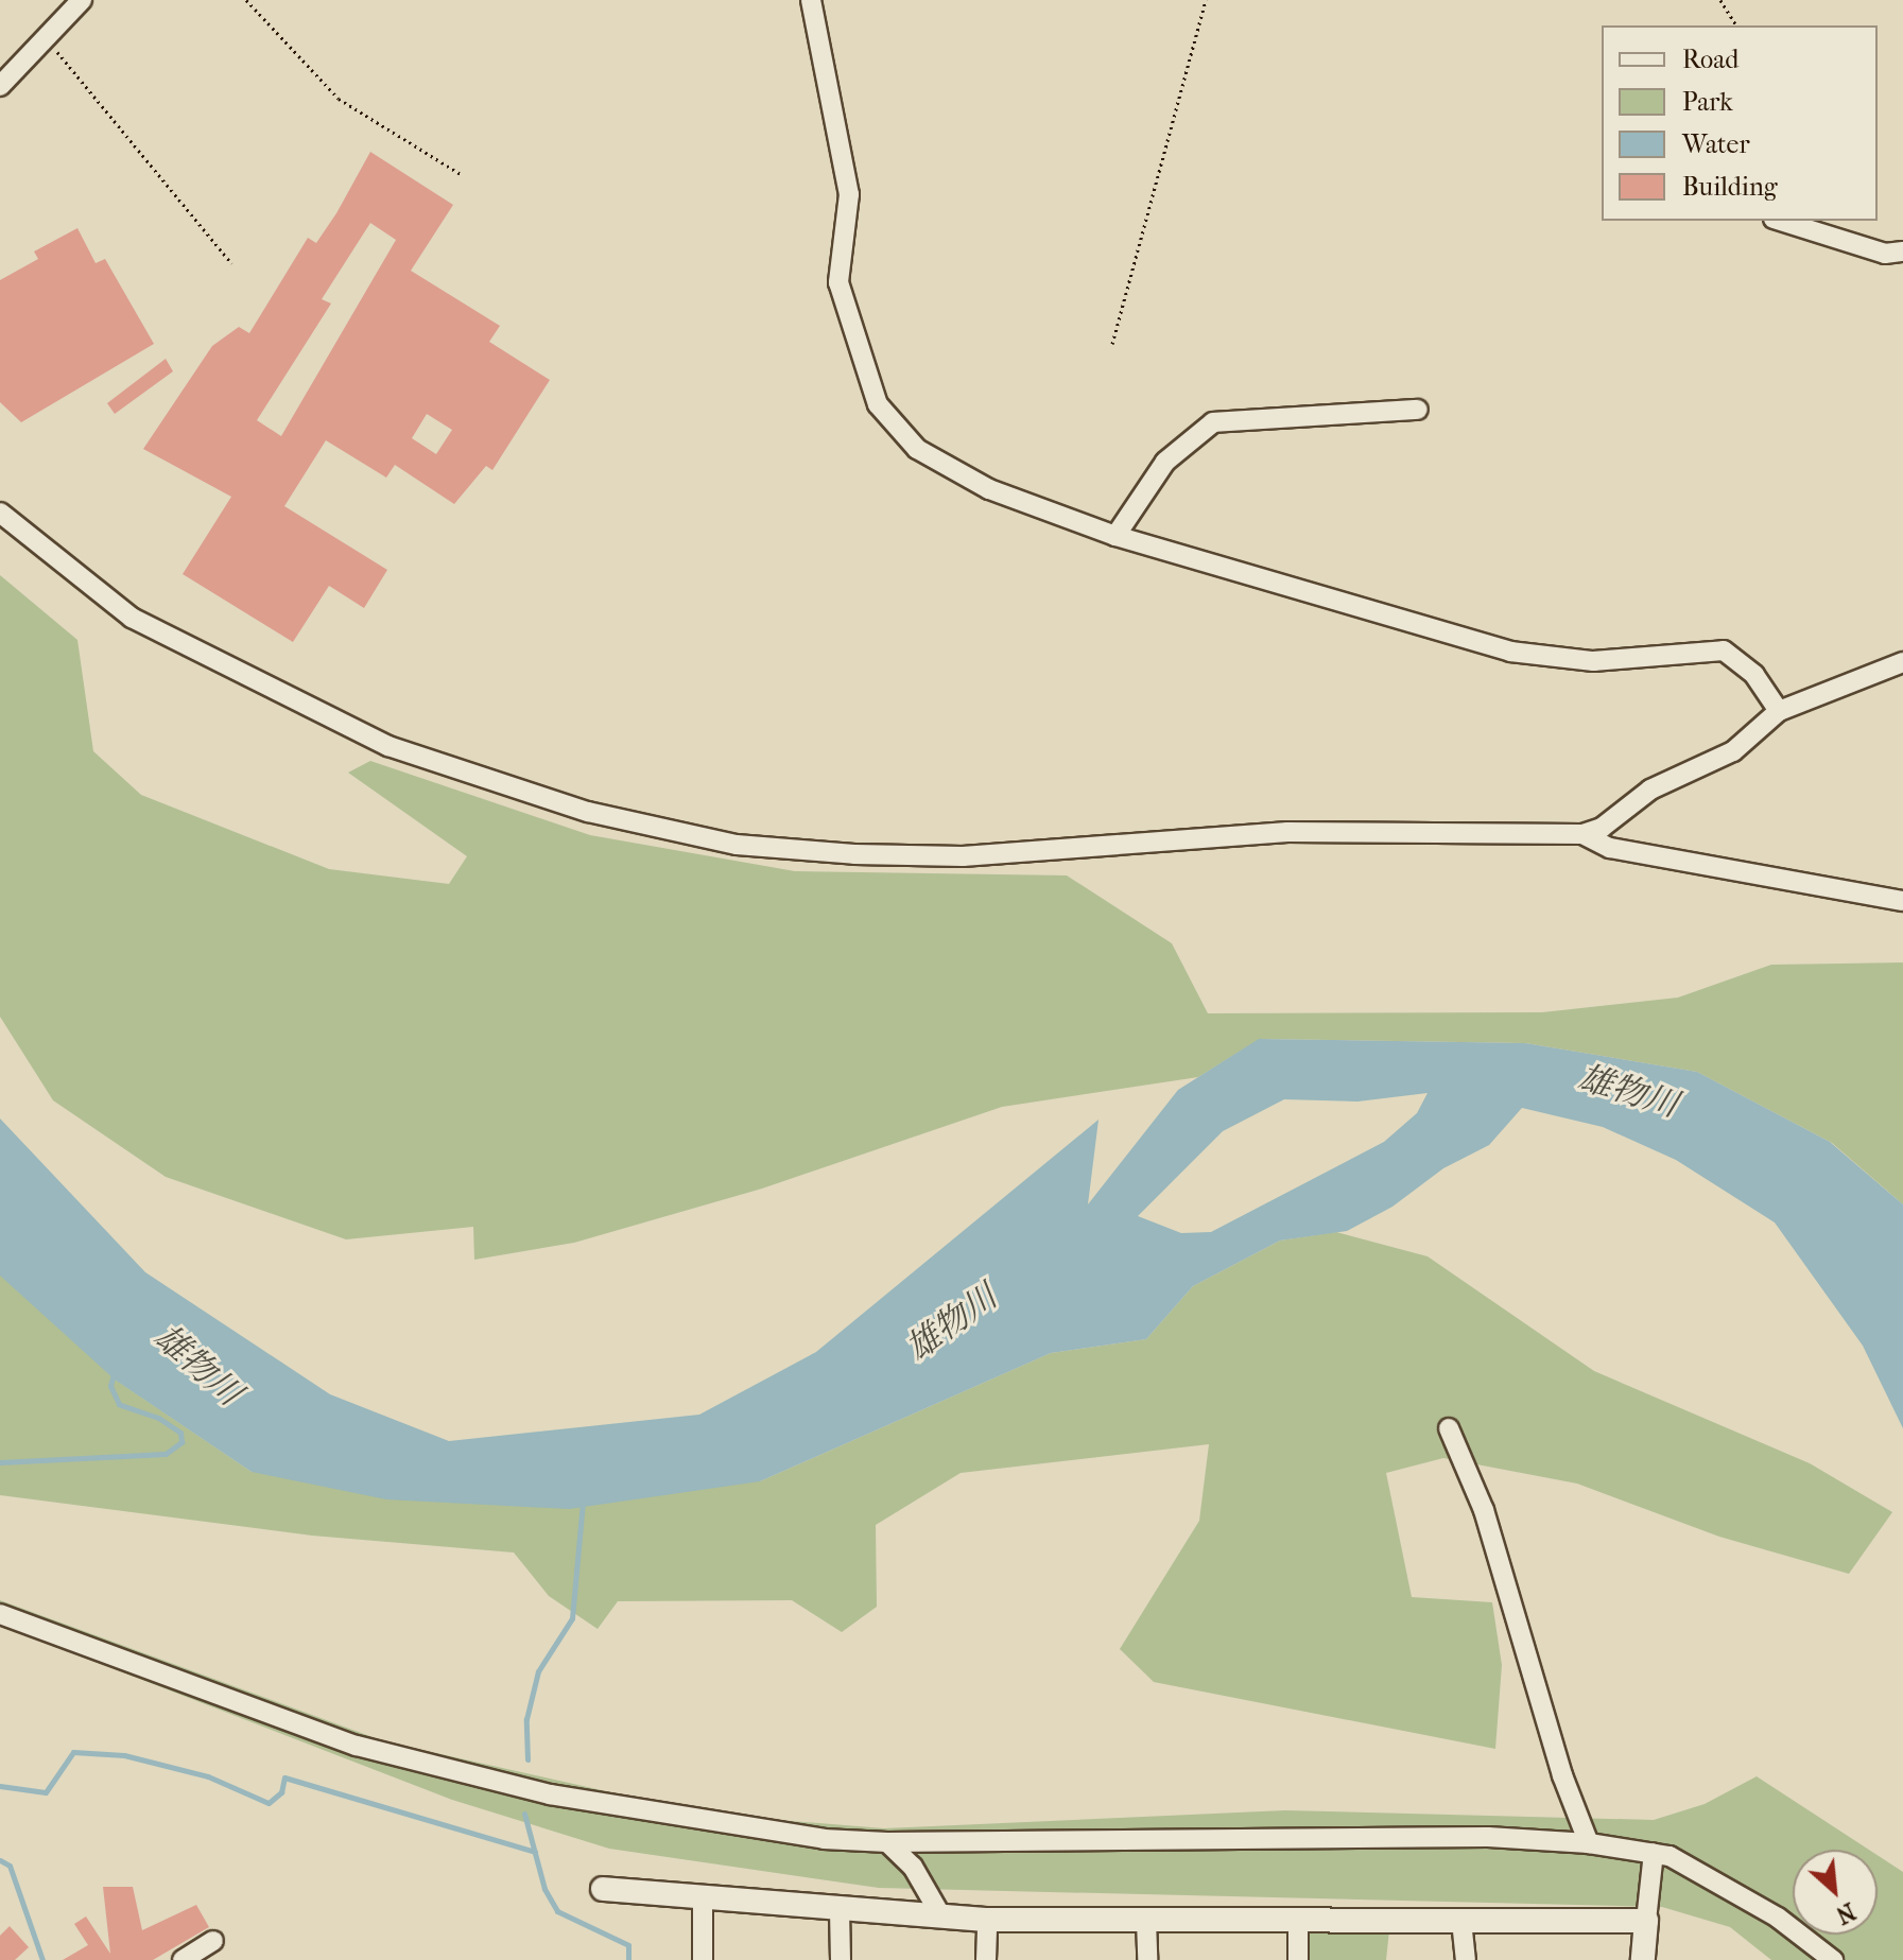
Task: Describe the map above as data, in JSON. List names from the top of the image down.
{
  "water": ["雄物川"],
  "legend": [
    "Road",
    "Park",
    "Water",
    "Building"
  ],
  "north": "bottom right"
}
